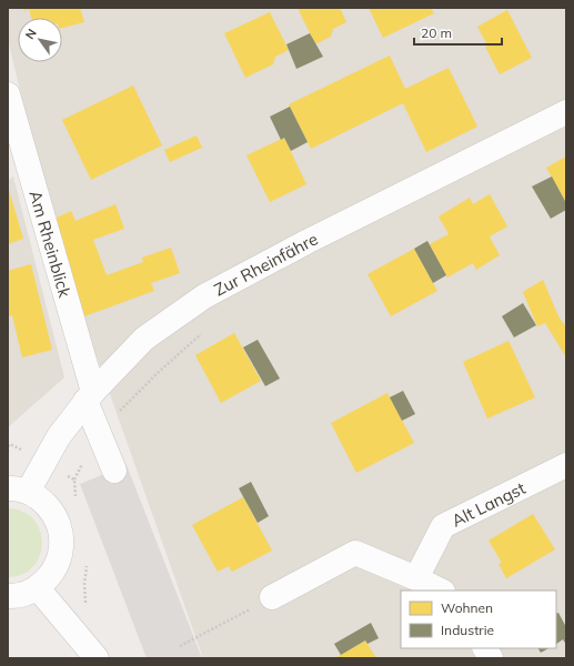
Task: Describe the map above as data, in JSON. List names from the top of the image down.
{
  "streets": {
    "street": ["Am Rheinblick", "Zur Rheinfähre", "Alt Langst"]
  },
  "crossings": [
    ["Am Rheinblick", "Zur Rheinfähre"]
  ],
  "legend": ["Wohnen", "Industrie"],
  "scale_bar": "20 m",
  "north": "top left"
}
